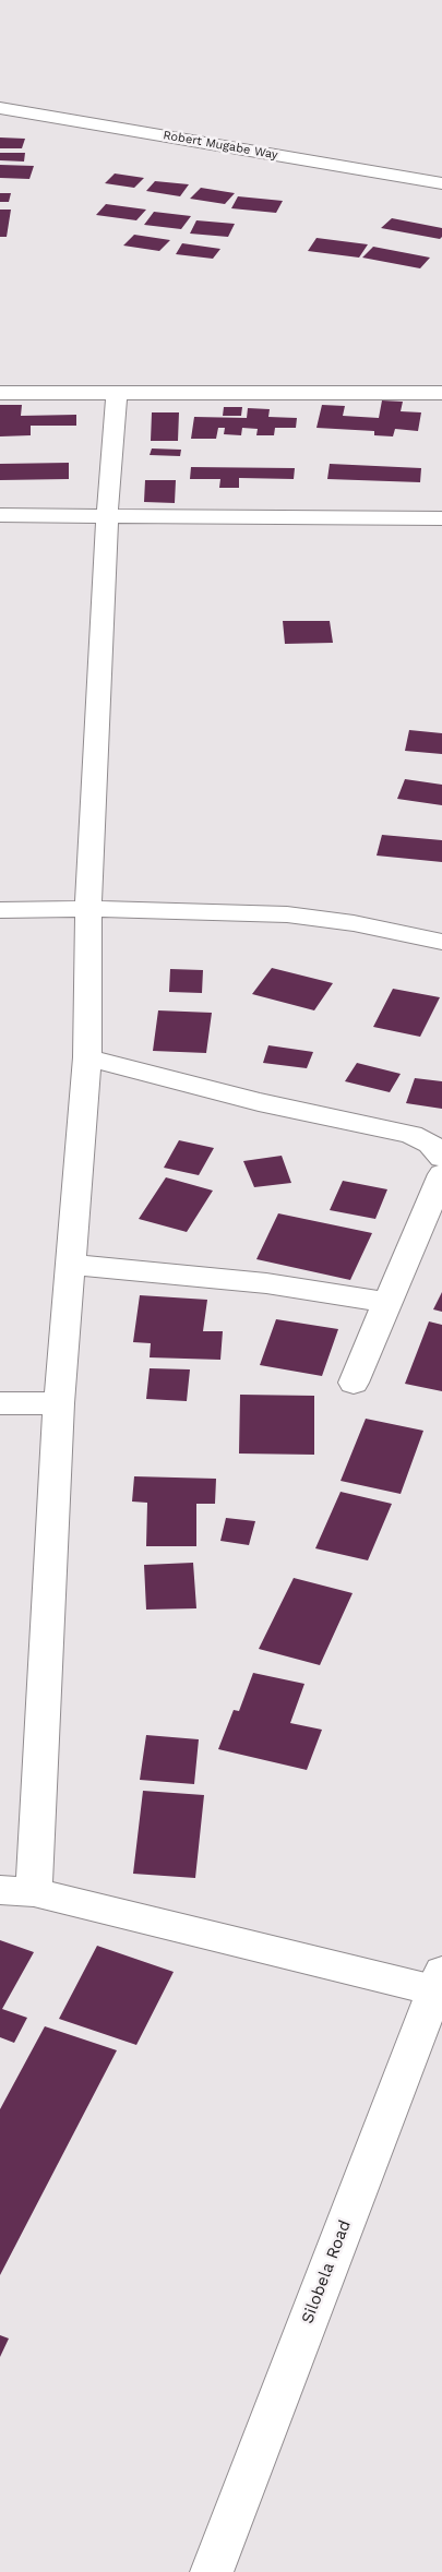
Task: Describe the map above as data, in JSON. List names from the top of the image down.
{
  "streets": {
    "street": ["Robert Mugabe Way", "Silobela Road"]
  }
}
